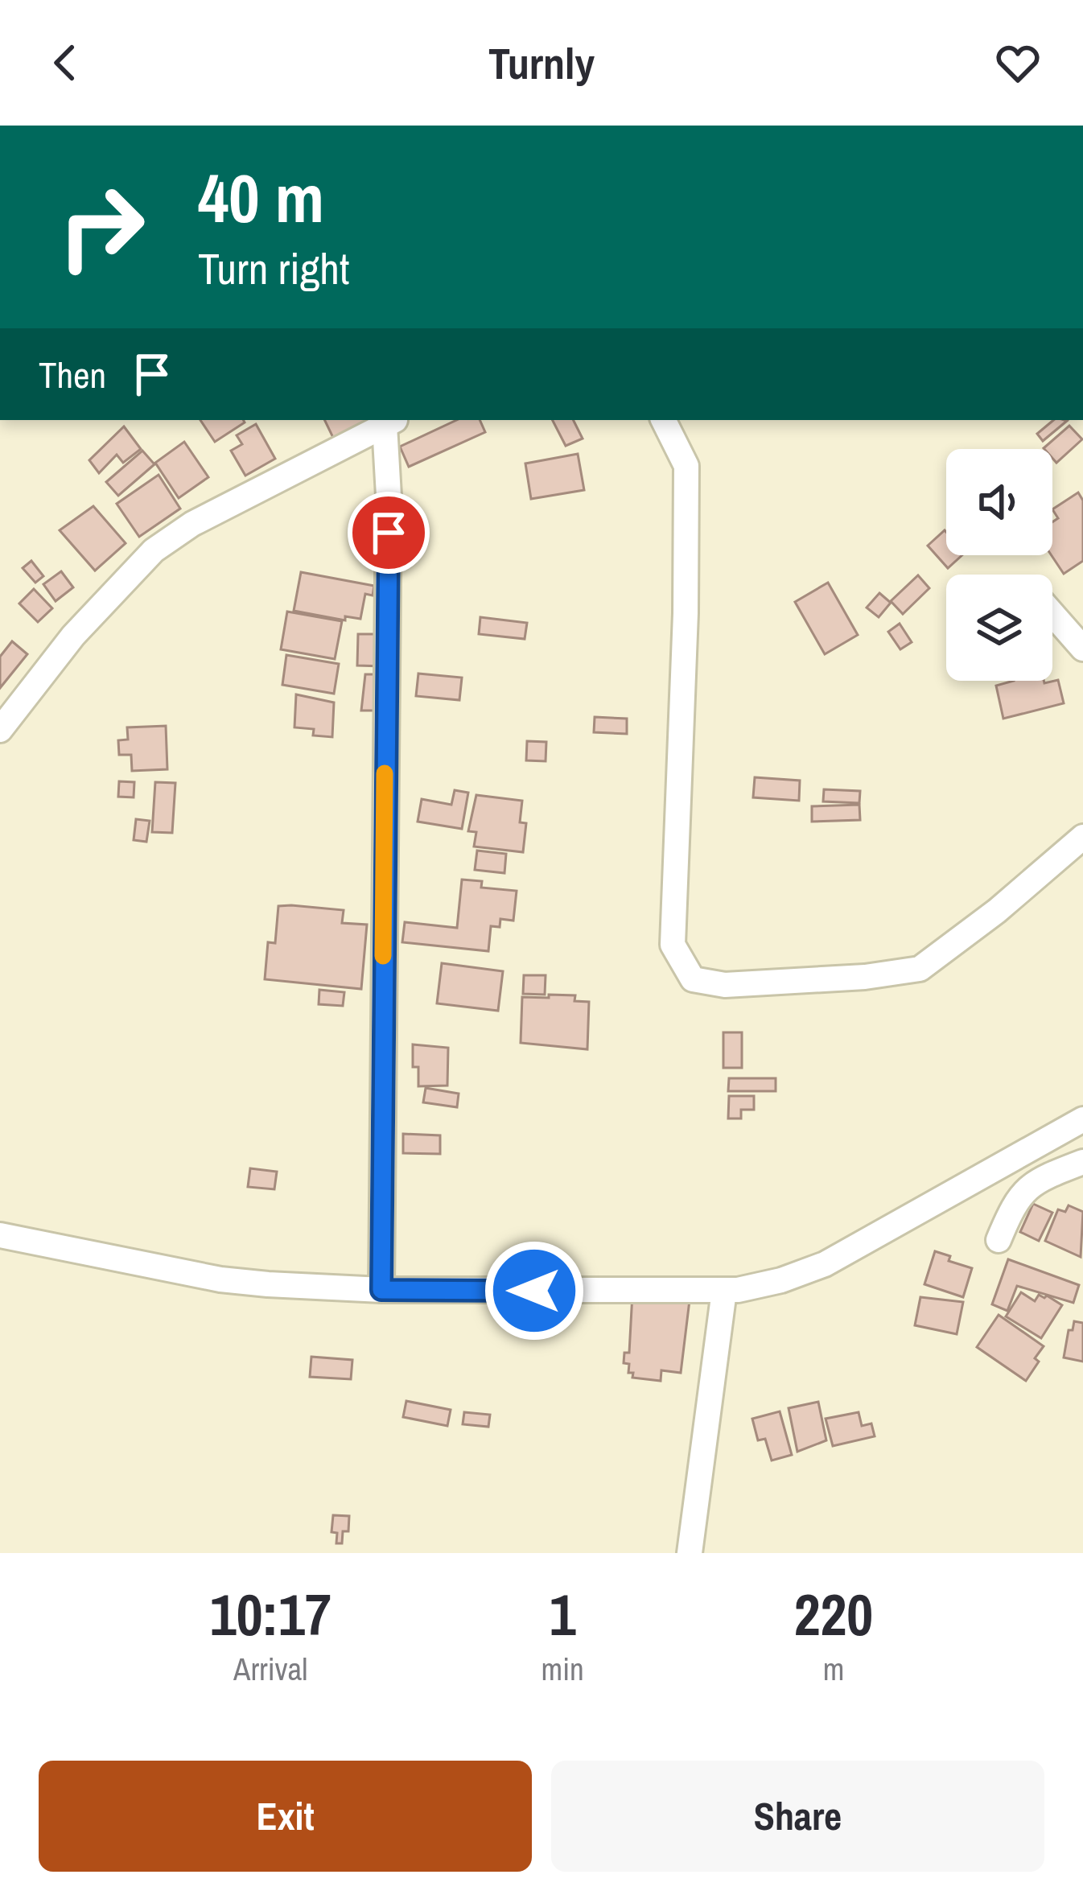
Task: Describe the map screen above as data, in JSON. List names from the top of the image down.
{
  "page": {
    "header": "Turnly",
    "turn": ["40 m", "Turn right"],
    "then": "Then",
    "eta": [
      "10:17",
      "Arrival",
      "1",
      "min",
      "220",
      "m"
    ],
    "buttons": ["Exit", "Share"]
  }
}
